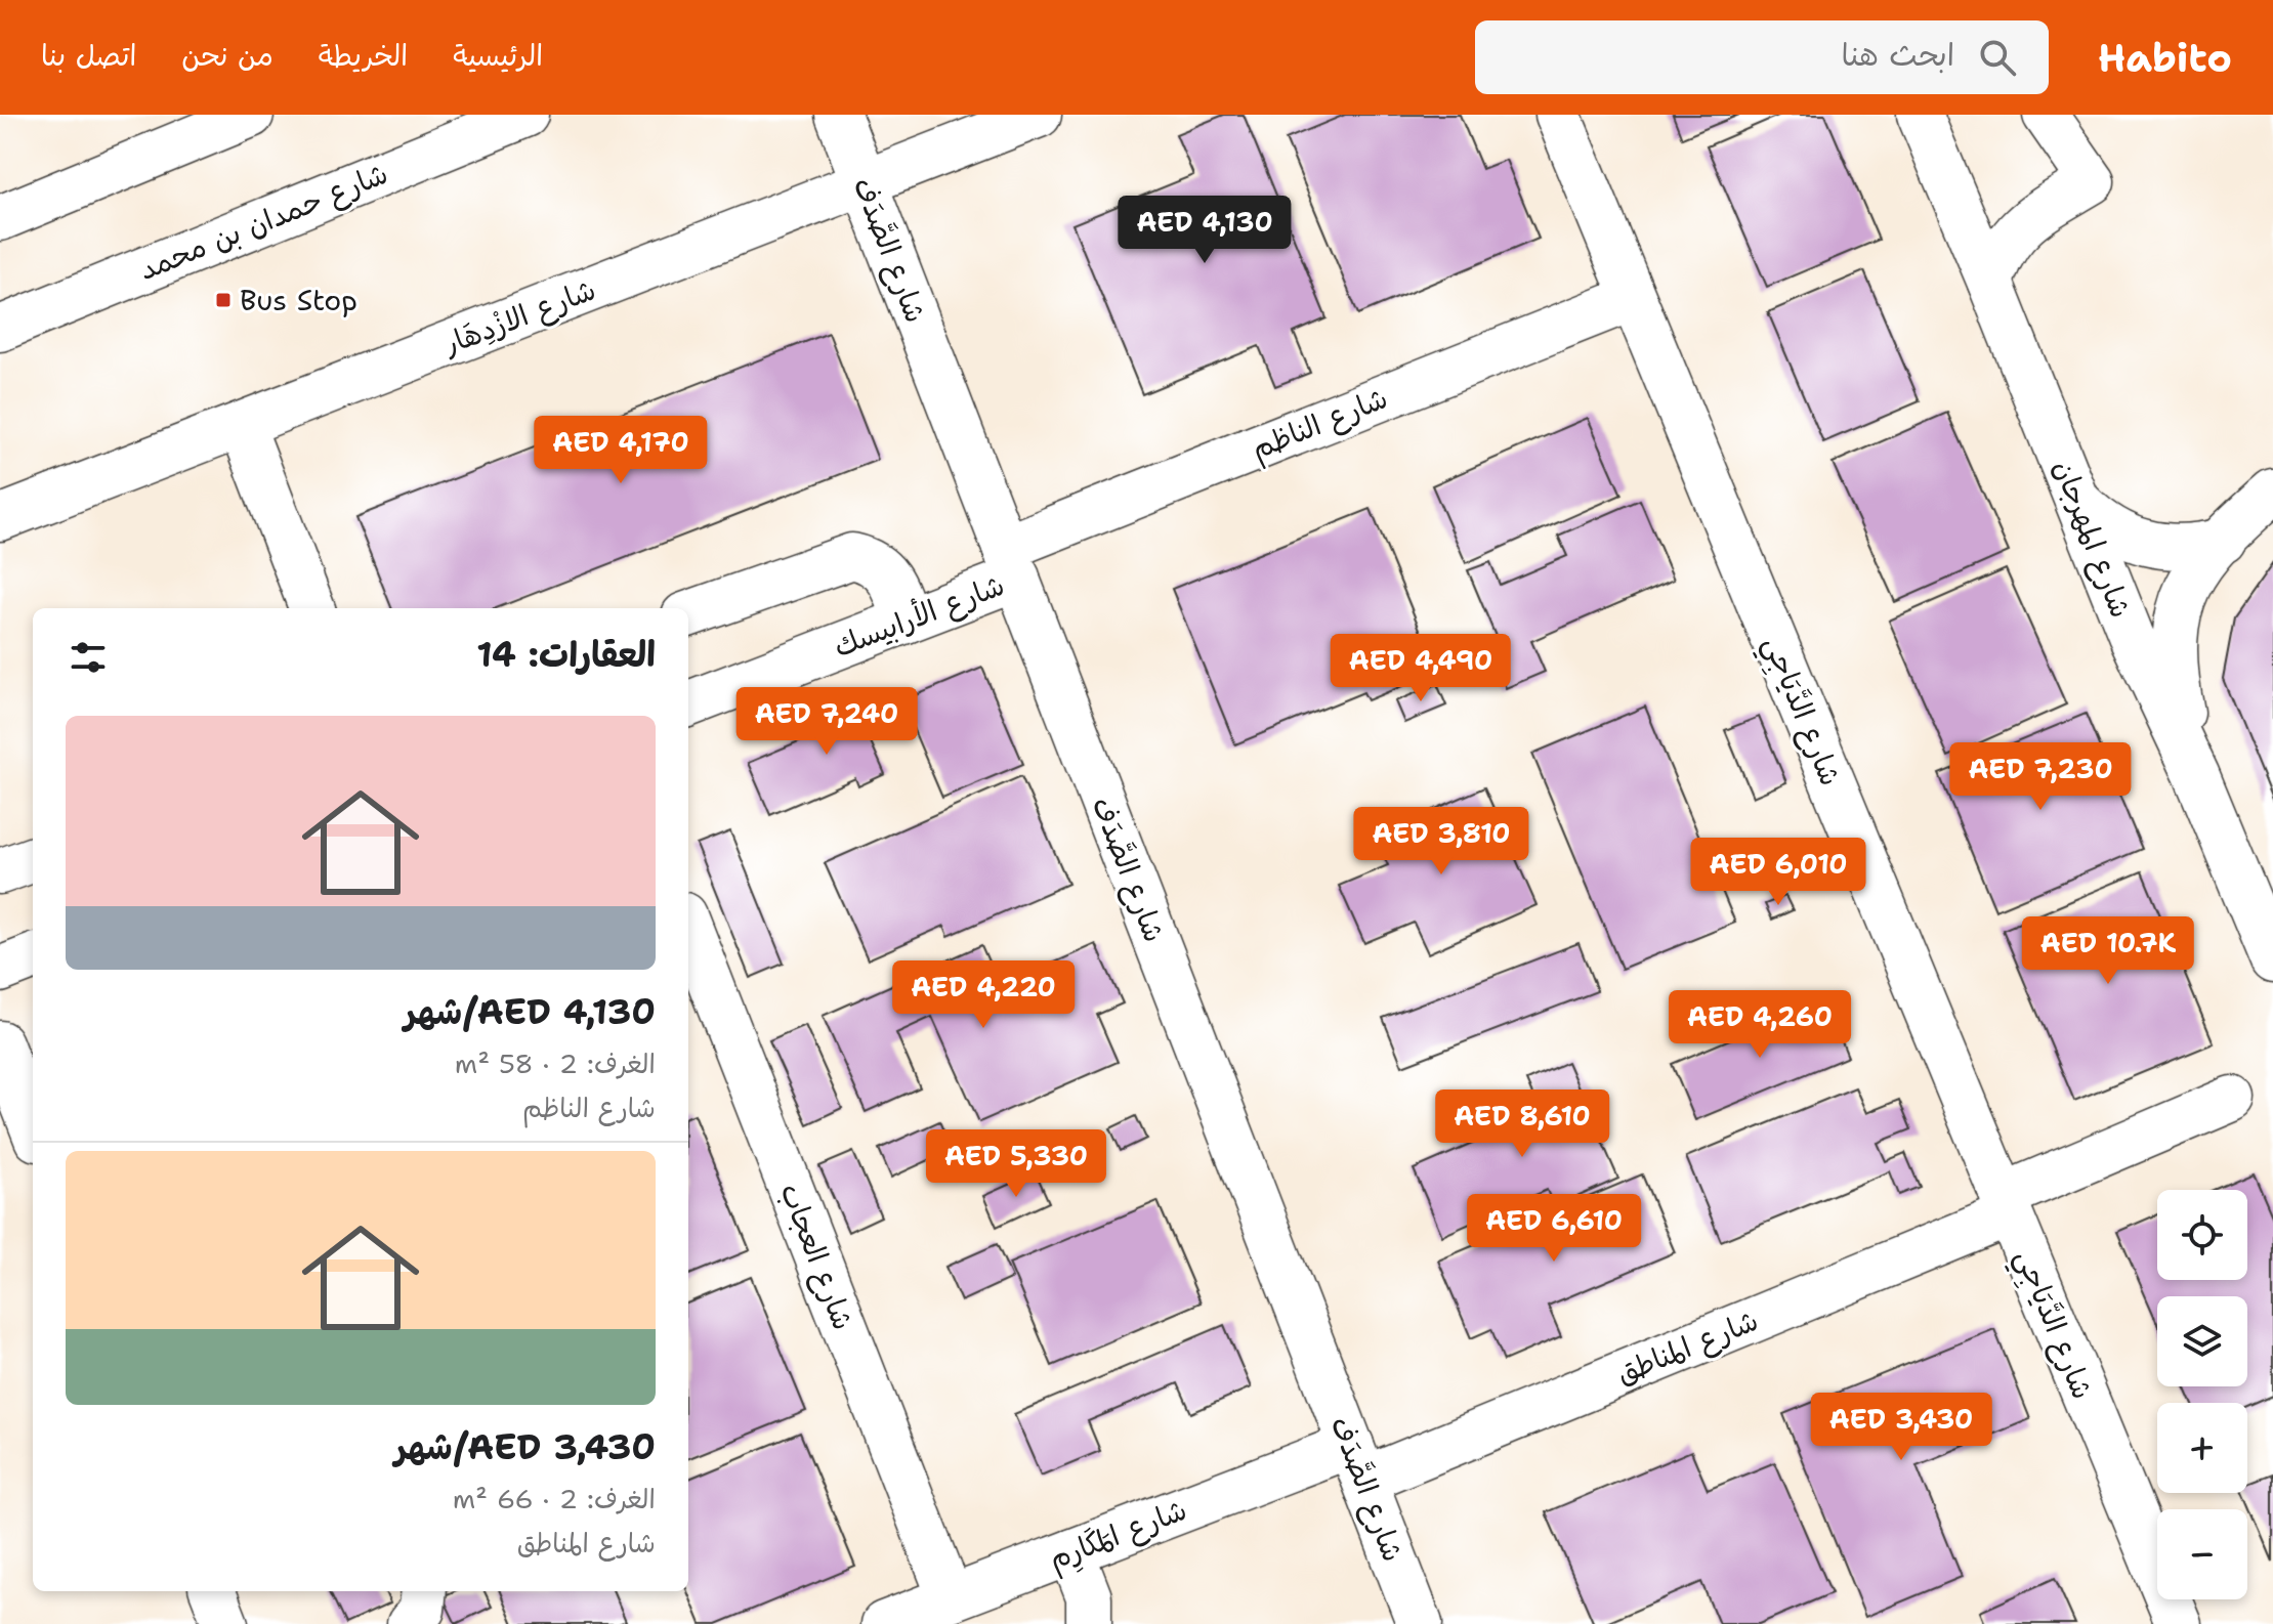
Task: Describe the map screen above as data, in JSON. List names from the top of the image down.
{
  "streets": {
    "street": [
      "شارع حمدان بن محمد",
      "شارع الصَّدَف",
      "شارع الازْدِهَار",
      "شارع الناظم",
      "شارع المهرجان",
      "شارع الأرابيسك",
      "شارع الدَّيَاجِي",
      "شارع العجاب",
      "شارع المناطق",
      "شارع المَكَارِم"
    ]
  },
  "crossings": [
    ["شارع الصَّدَف", "شارع الازْدِهَار"],
    ["شارع الصَّدَف", "شارع الناظم"],
    ["شارع الصَّدَف", "شارع الأرابيسك"],
    ["شارع الصَّدَف", "شارع المناطق"],
    ["شارع الصَّدَف", "شارع المَكَارِم"],
    ["شارع الناظم", "شارع الأرابيسك"],
    ["شارع الناظم", "شارع الدَّيَاجِي"],
    ["شارع الدَّيَاجِي", "شارع المناطق"],
    ["شارع العجاب", "شارع المَكَارِم"],
    ["شارع المناطق", "شارع المَكَارِم"]
  ],
  "places": {
    "transit": ["Bus Stop"]
  },
  "page": {
    "header": "Habito",
    "search": "ابحث هنا",
    "nav": [
      "الرئيسية",
      "الخريطة",
      "من نحن",
      "اتصل بنا"
    ],
    "price": [
      "AED 4,130",
      "AED 4,170",
      "AED 4,490",
      "AED 7,240",
      "AED 7,230",
      "AED 3,810",
      "AED 6,010",
      "AED 10.7K",
      "AED 4,220",
      "AED 4,260",
      "AED 8,610",
      "AED 5,330",
      "AED 6,610",
      "AED 3,430"
    ],
    "heading": "العقارات: 14",
    "list": [
      {
        "name": "AED 4,130/شهر",
        "note": "الغرف: 2 · 58 m² · شارع الناظم"
      },
      {
        "name": "AED 3,430/شهر",
        "note": "الغرف: 2 · 66 m² · شارع المناطق"
      }
    ],
    "map_buttons": ["+", "−"]
  }
}
